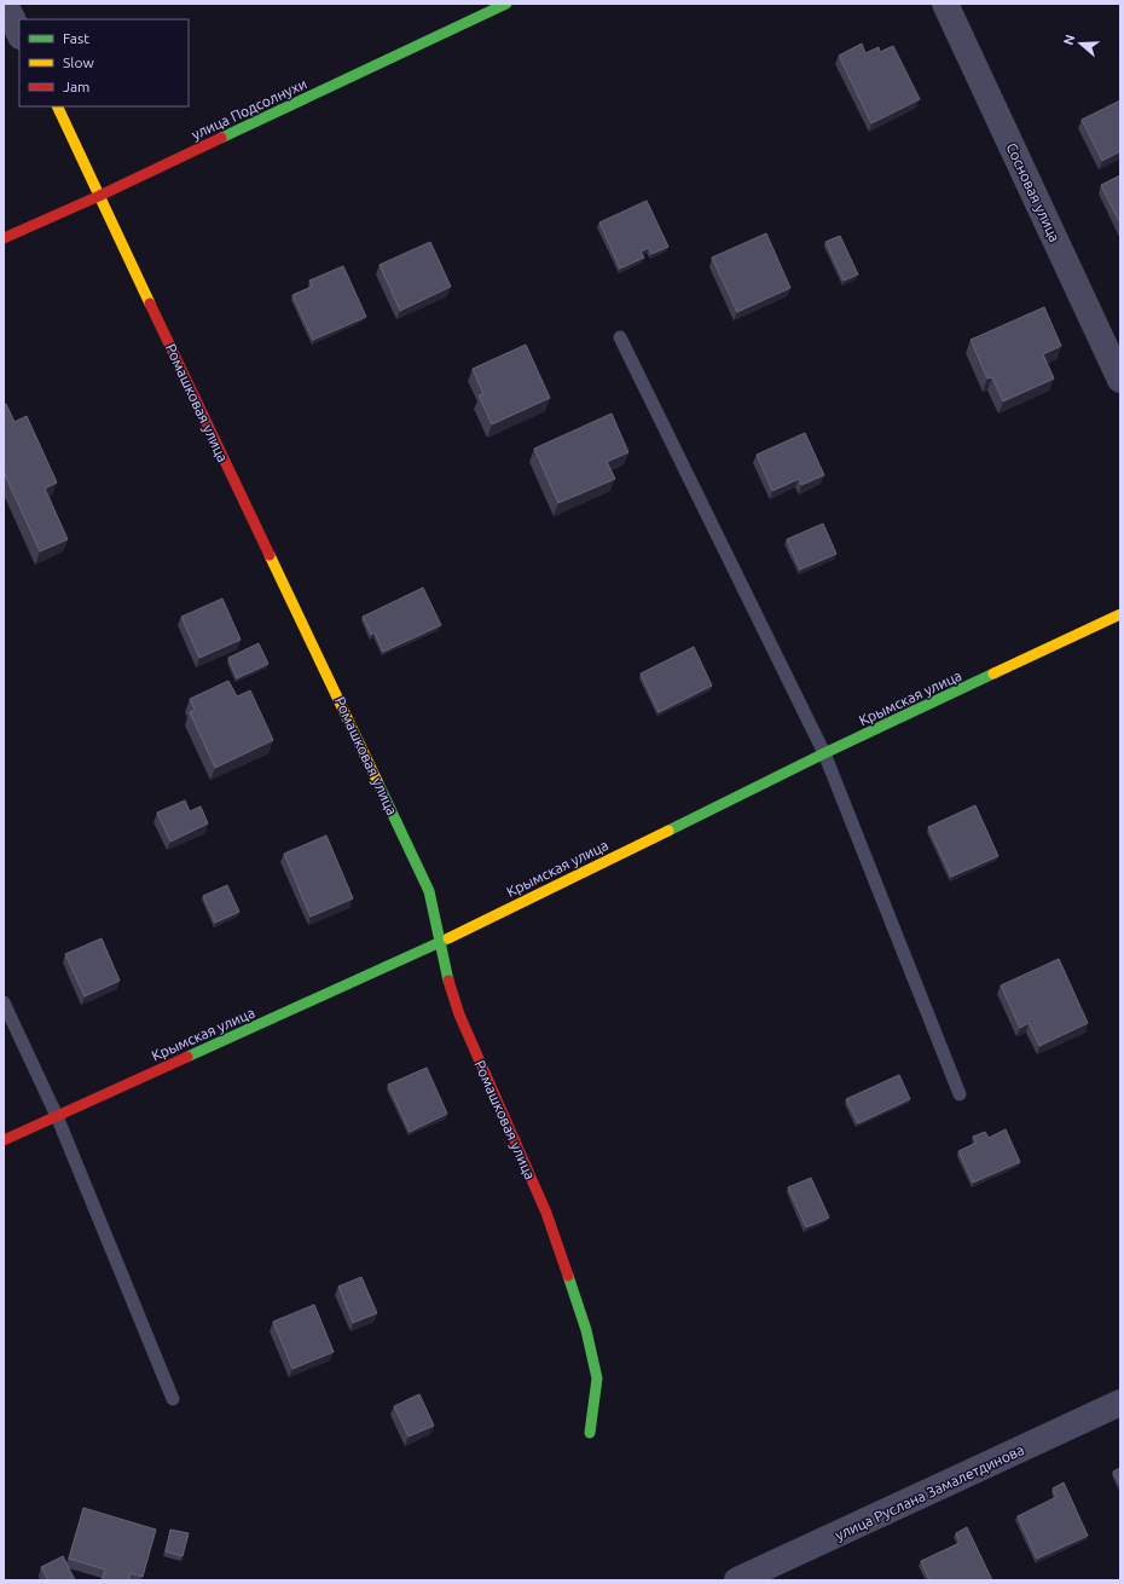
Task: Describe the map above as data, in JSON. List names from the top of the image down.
{
  "streets": {
    "street": [
      "улица Подсолнухи",
      "Сосновая улица",
      "Ромашковая улица",
      "Крымская улица",
      "улица Руслана Замалетдинова"
    ]
  },
  "crossings": [
    ["улица Подсолнухи", "Ромашковая улица"],
    ["Ромашковая улица", "Крымская улица"]
  ],
  "legend": ["Fast", "Slow", "Jam"],
  "north": "left"
}
